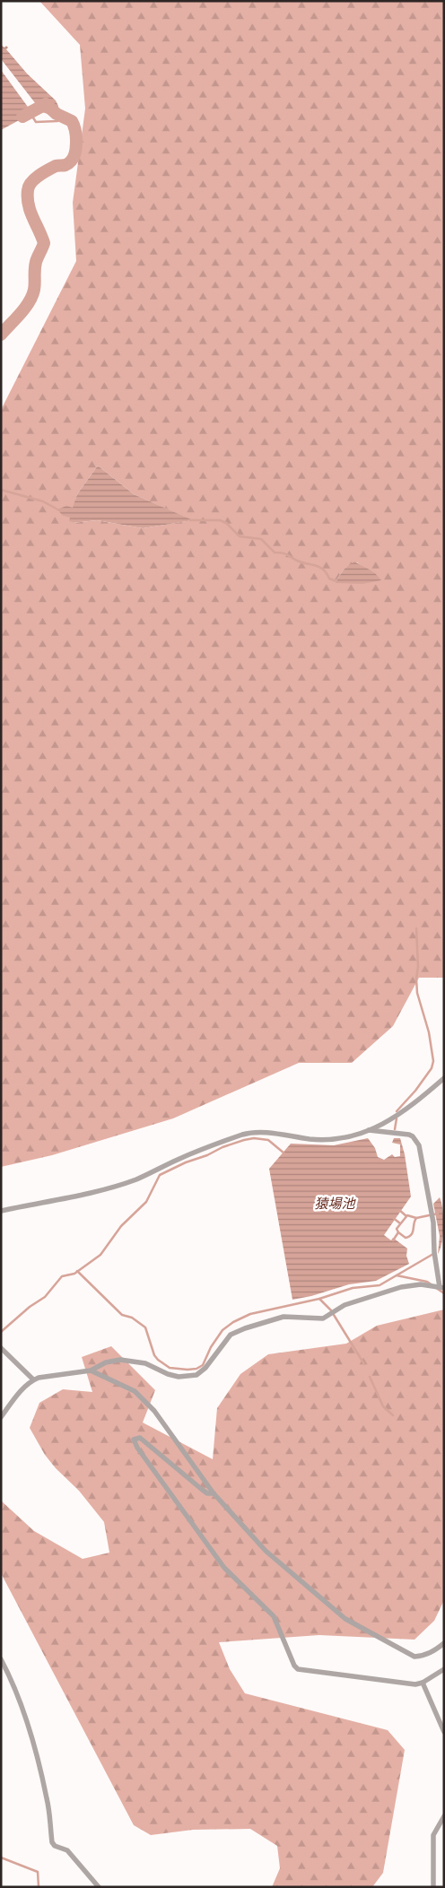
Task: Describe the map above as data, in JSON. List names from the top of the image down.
{
  "water": ["猿場池"]
}
